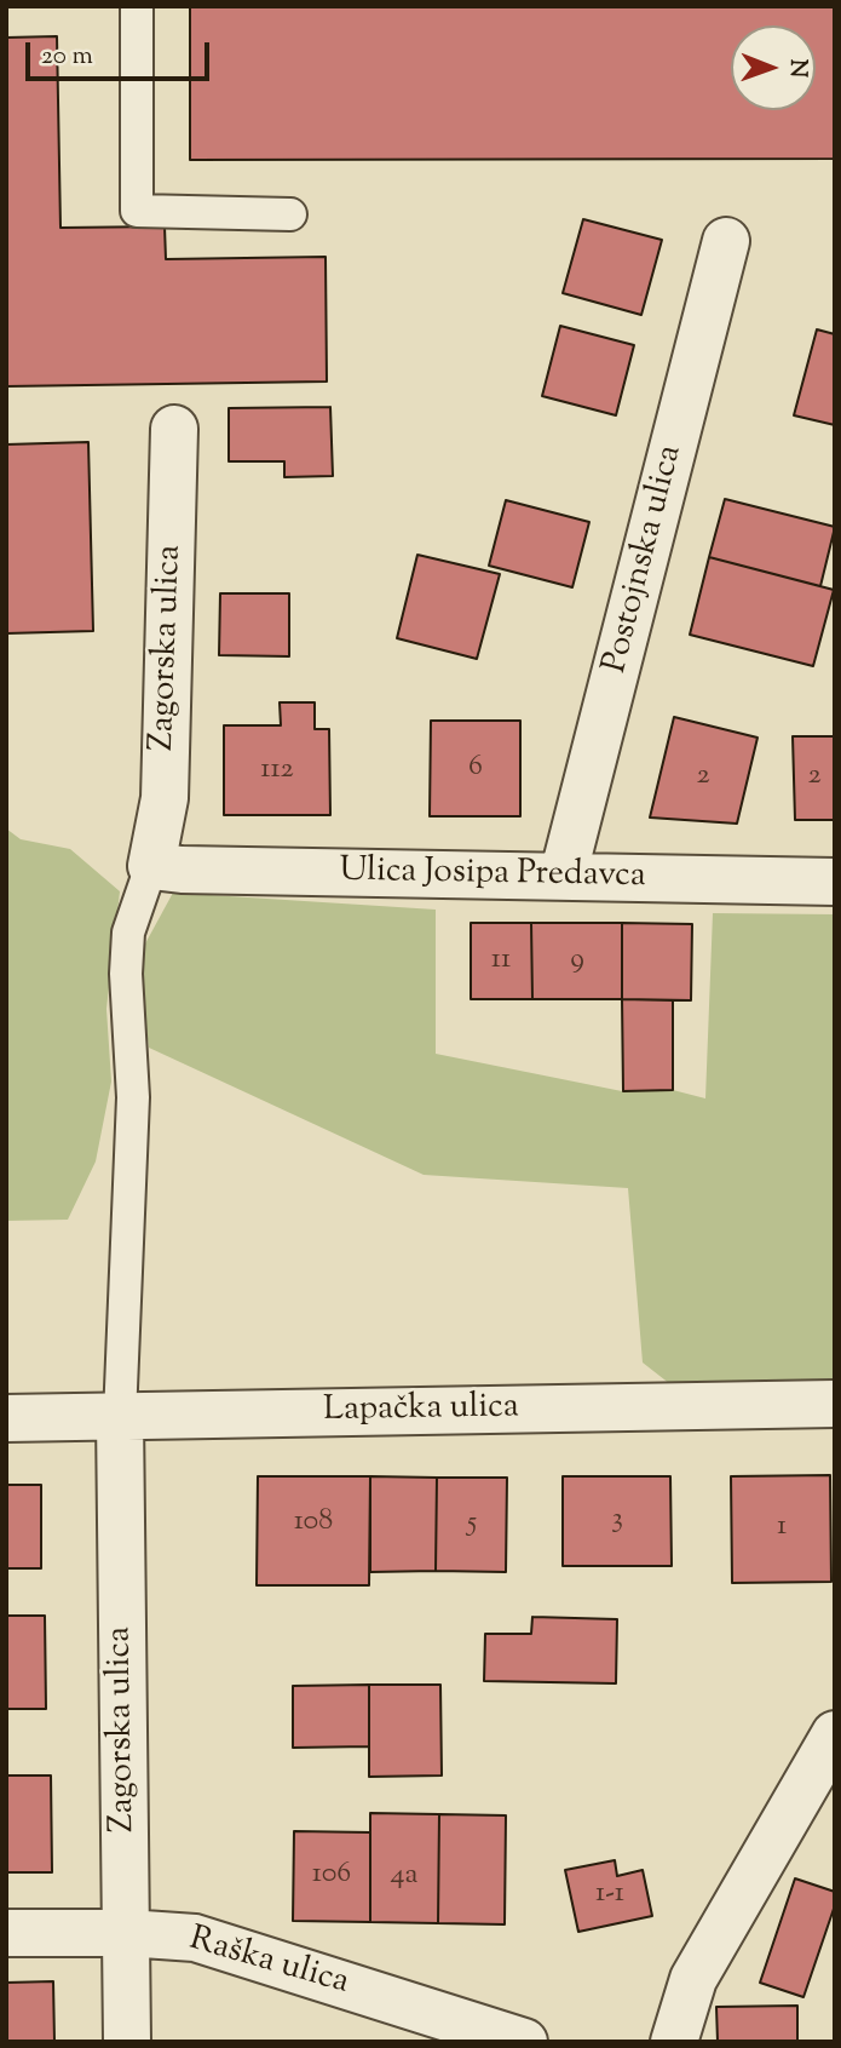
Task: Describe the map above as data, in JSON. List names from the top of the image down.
{
  "streets": {
    "street": [
      "Postojnska ulica",
      "Zagorska ulica",
      "Ulica Josipa Predavca",
      "Lapačka ulica",
      "Raška ulica"
    ]
  },
  "crossings": [
    ["Postojnska ulica", "Ulica Josipa Predavca"],
    ["Zagorska ulica", "Ulica Josipa Predavca"],
    ["Zagorska ulica", "Lapačka ulica"],
    ["Zagorska ulica", "Raška ulica"]
  ],
  "house_numbers": [
    "6",
    "112",
    "2",
    "2",
    "11",
    "9",
    "3",
    "108",
    "5",
    "1",
    "106",
    "4a",
    "1-1"
  ],
  "scale_bar": "20 m",
  "north": "right"
}
